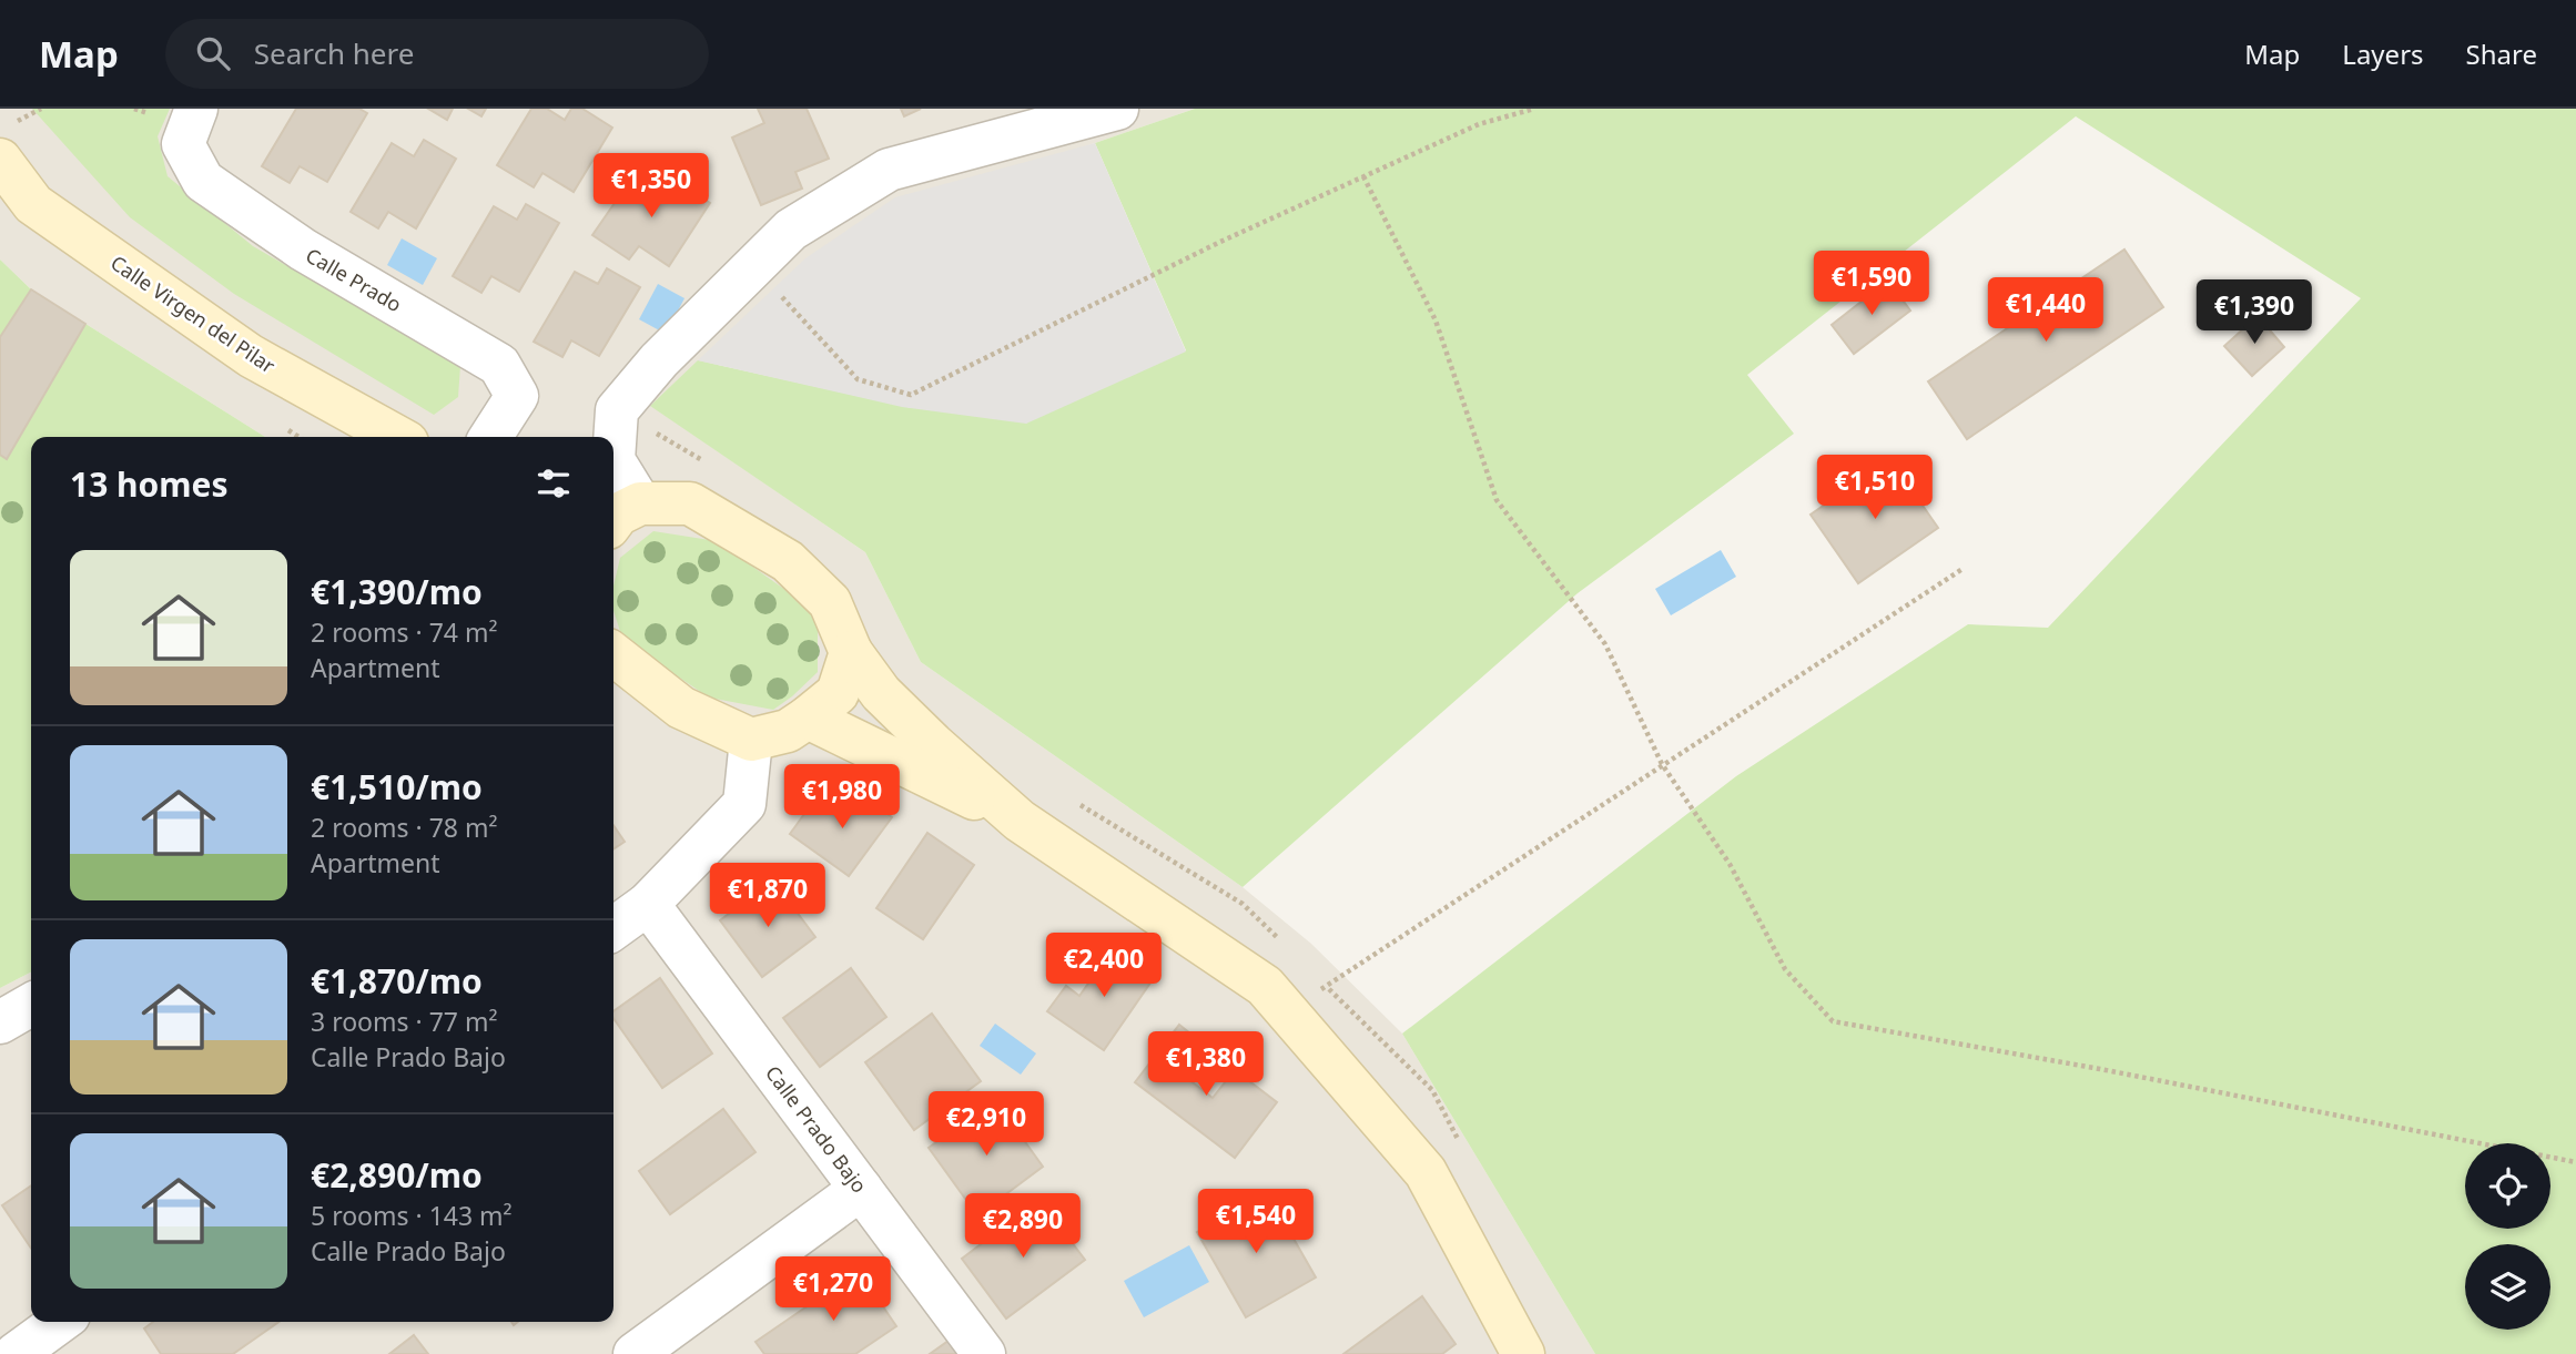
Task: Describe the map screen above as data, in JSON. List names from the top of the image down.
{
  "streets": {
    "main road": ["Calle Virgen del Pilar"],
    "street": ["Calle Prado", "Calle Prado Bajo"]
  },
  "page": {
    "header": "Map",
    "search": "Search here",
    "nav": ["Map", "Layers", "Share"],
    "price": [
      "€1,350",
      "€1,590",
      "€1,440",
      "€1,390",
      "€1,510",
      "€1,980",
      "€1,870",
      "€2,400",
      "€1,380",
      "€2,910",
      "€1,540",
      "€2,890",
      "€1,270"
    ],
    "heading": "13 homes",
    "list": [
      {
        "name": "€1,390/mo",
        "note": "2 rooms · 74 m² · Apartment"
      },
      {
        "name": "€1,510/mo",
        "note": "2 rooms · 78 m² · Apartment"
      },
      {
        "name": "€1,870/mo",
        "note": "3 rooms · 77 m² · Calle Prado Bajo"
      },
      {
        "name": "€2,890/mo",
        "note": "5 rooms · 143 m² · Calle Prado Bajo"
      }
    ]
  }
}
